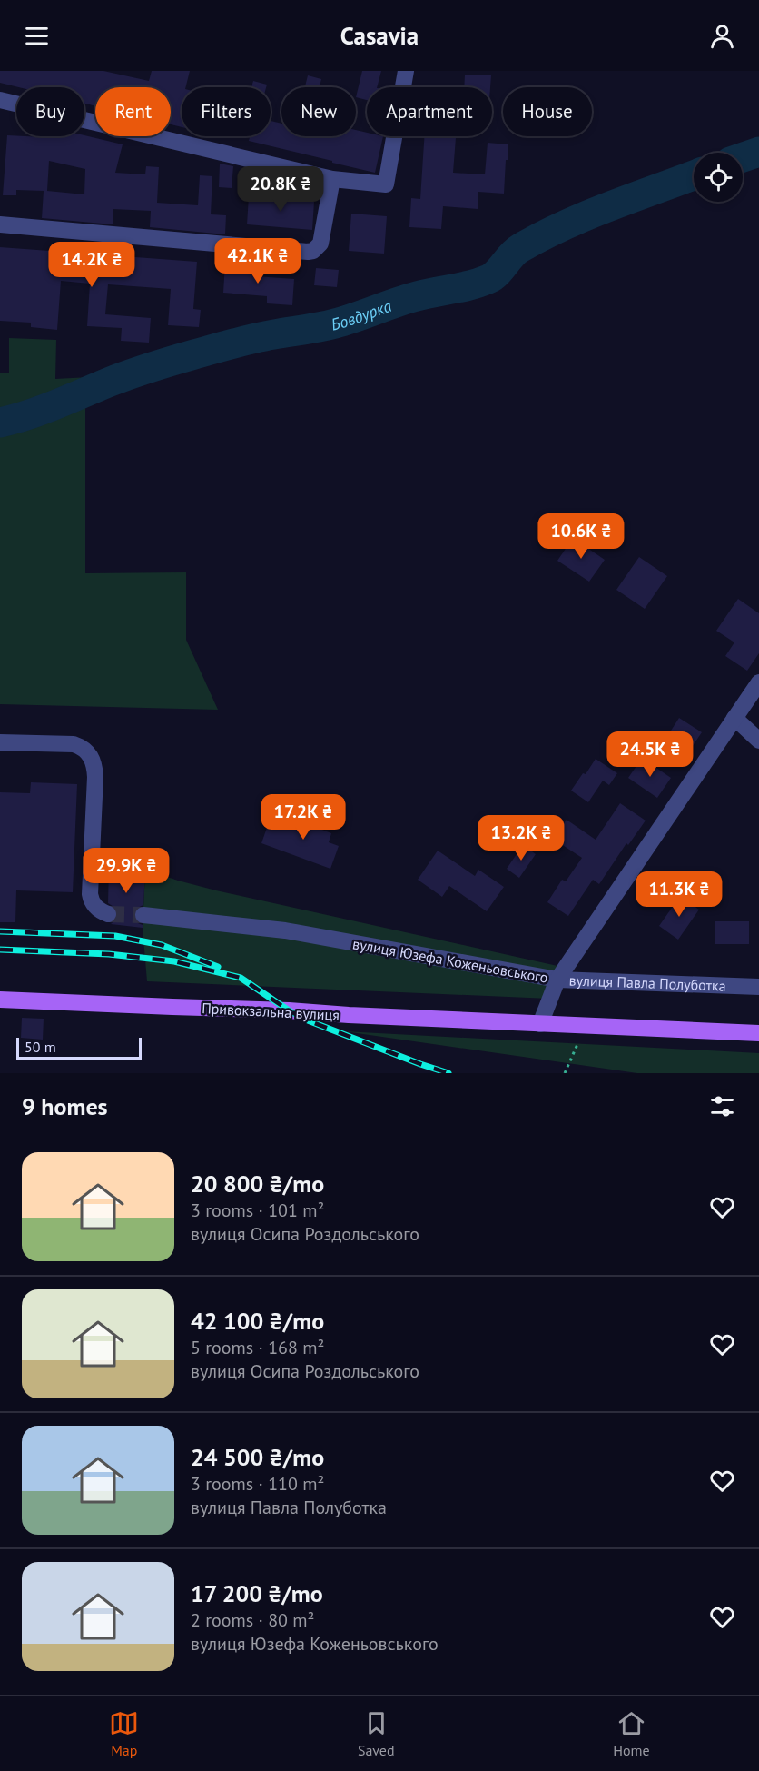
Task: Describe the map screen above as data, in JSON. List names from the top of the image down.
{
  "streets": {
    "main road": ["Привокзальна вулиця"],
    "street": ["вулиця Юзефа Коженьовського", "вулиця Павла Полуботка"]
  },
  "crossings": [
    ["вулиця Юзефа Коженьовського", "вулиця Павла Полуботка"],
    ["вулиця Юзефа Коженьовського", "Привокзальна вулиця"]
  ],
  "water": ["Бовдурка"],
  "scale_bar": "50 m",
  "page": {
    "header": "Casavia",
    "chip": [
      "Buy",
      "Rent",
      "Filters",
      "New",
      "Apartment",
      "House"
    ],
    "price": [
      "20.8K ₴",
      "42.1K ₴",
      "14.2K ₴",
      "10.6K ₴",
      "24.5K ₴",
      "17.2K ₴",
      "13.2K ₴",
      "29.9K ₴",
      "11.3K ₴"
    ],
    "scale": "50 m",
    "heading": "9 homes",
    "list": [
      {
        "name": "20 800 ₴/mo",
        "note": "3 rooms · 101 m² · вулиця Осипа Роздольського"
      },
      {
        "name": "42 100 ₴/mo",
        "note": "5 rooms · 168 m² · вулиця Осипа Роздольського"
      },
      {
        "name": "24 500 ₴/mo",
        "note": "3 rooms · 110 m² · вулиця Павла Полуботка"
      },
      {
        "name": "17 200 ₴/mo",
        "note": "2 rooms · 80 m² · вулиця Юзефа Коженьовського"
      }
    ],
    "tabs": ["Map", "Saved", "Home"]
  }
}
